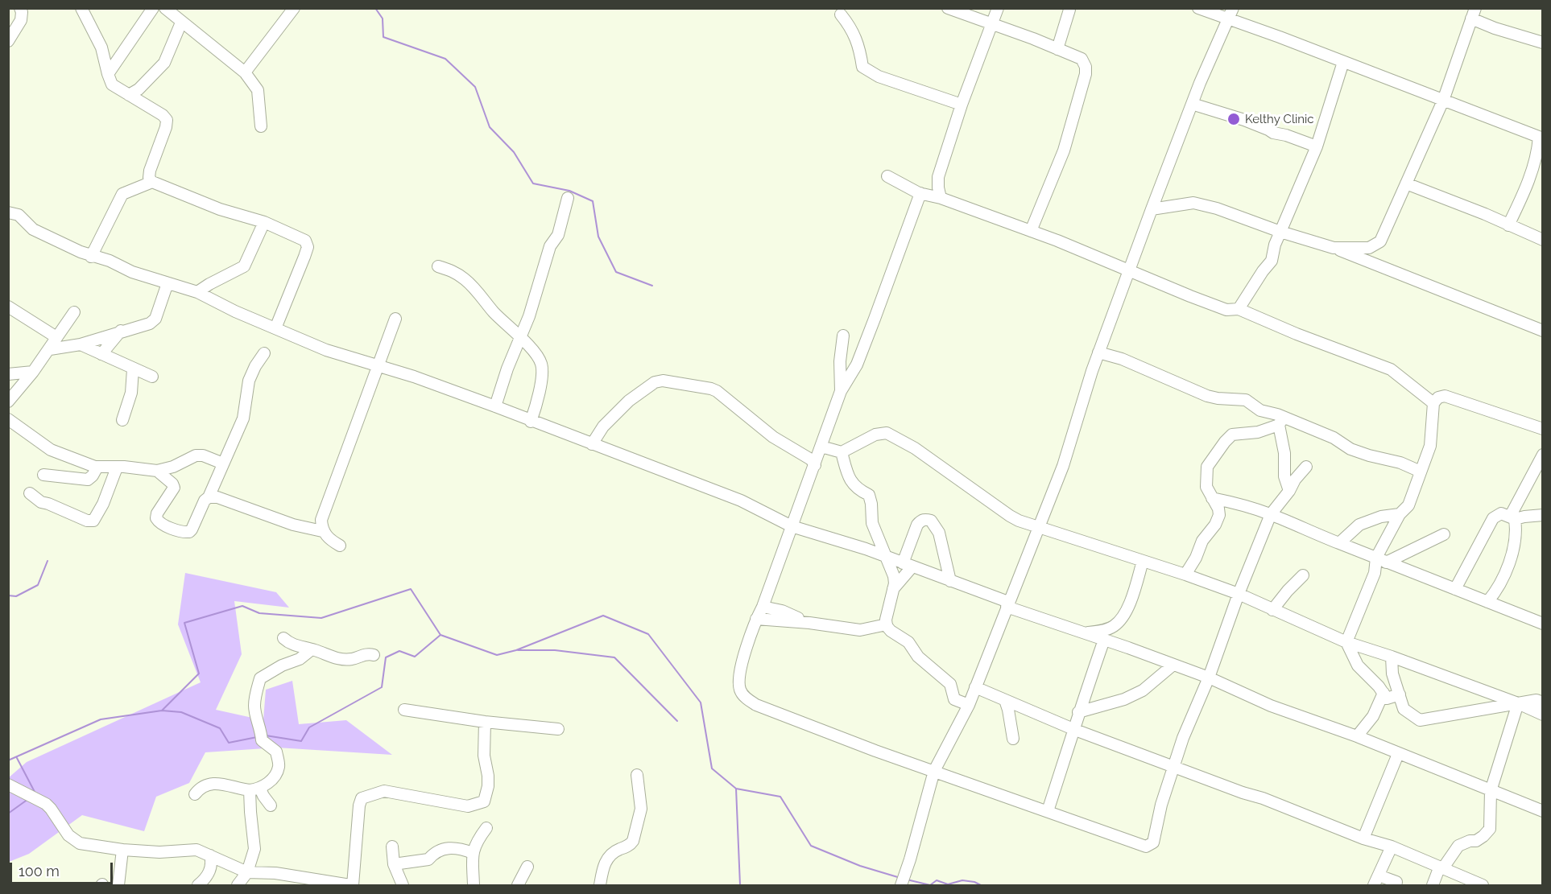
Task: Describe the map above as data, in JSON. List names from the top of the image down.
{
  "places": ["Kelthy Clinic"],
  "scale_bar": "100 m"
}
